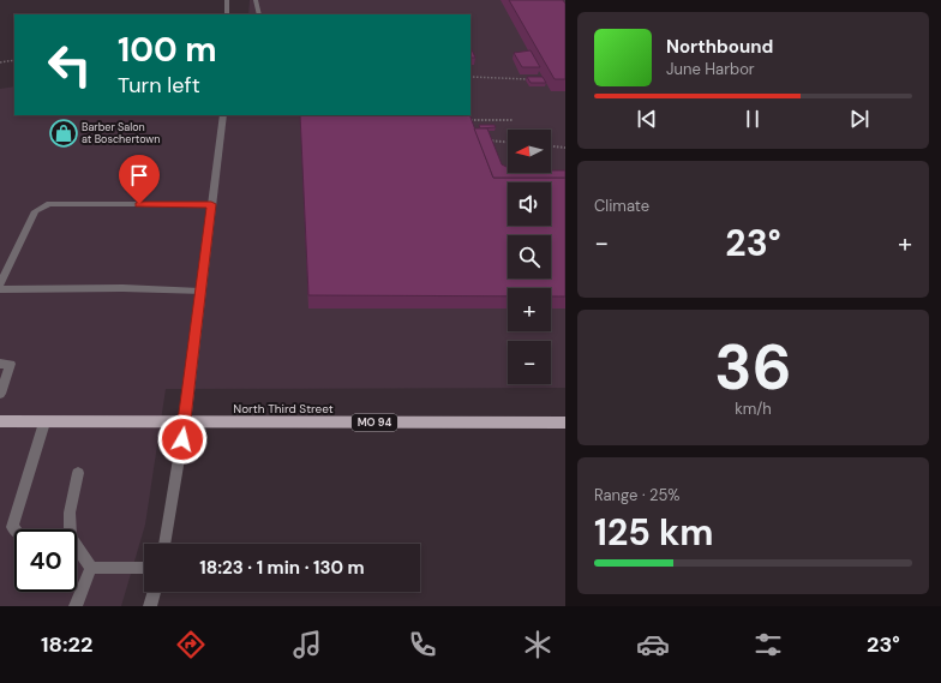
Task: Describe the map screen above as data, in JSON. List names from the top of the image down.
{
  "streets": {
    "main road": ["North Third Street", "MO 94"]
  },
  "places": {
    "shop": ["Barber Salon at Boschertown"]
  },
  "north": "left",
  "page": {
    "turn": ["100 m", "Turn left"],
    "song": ["Northbound", "June Harbor"],
    "map_buttons": ["+", "−"],
    "tile": [
      "Climate",
      ["36", "km/h"],
      ["Range · 25%", "125 km"]
    ],
    "heat": ["−", "23°", "+"],
    "limit": "40",
    "trip": "18:23 · 1 min · 130 m",
    "tabs": ["18:22", "23°"]
  }
}
